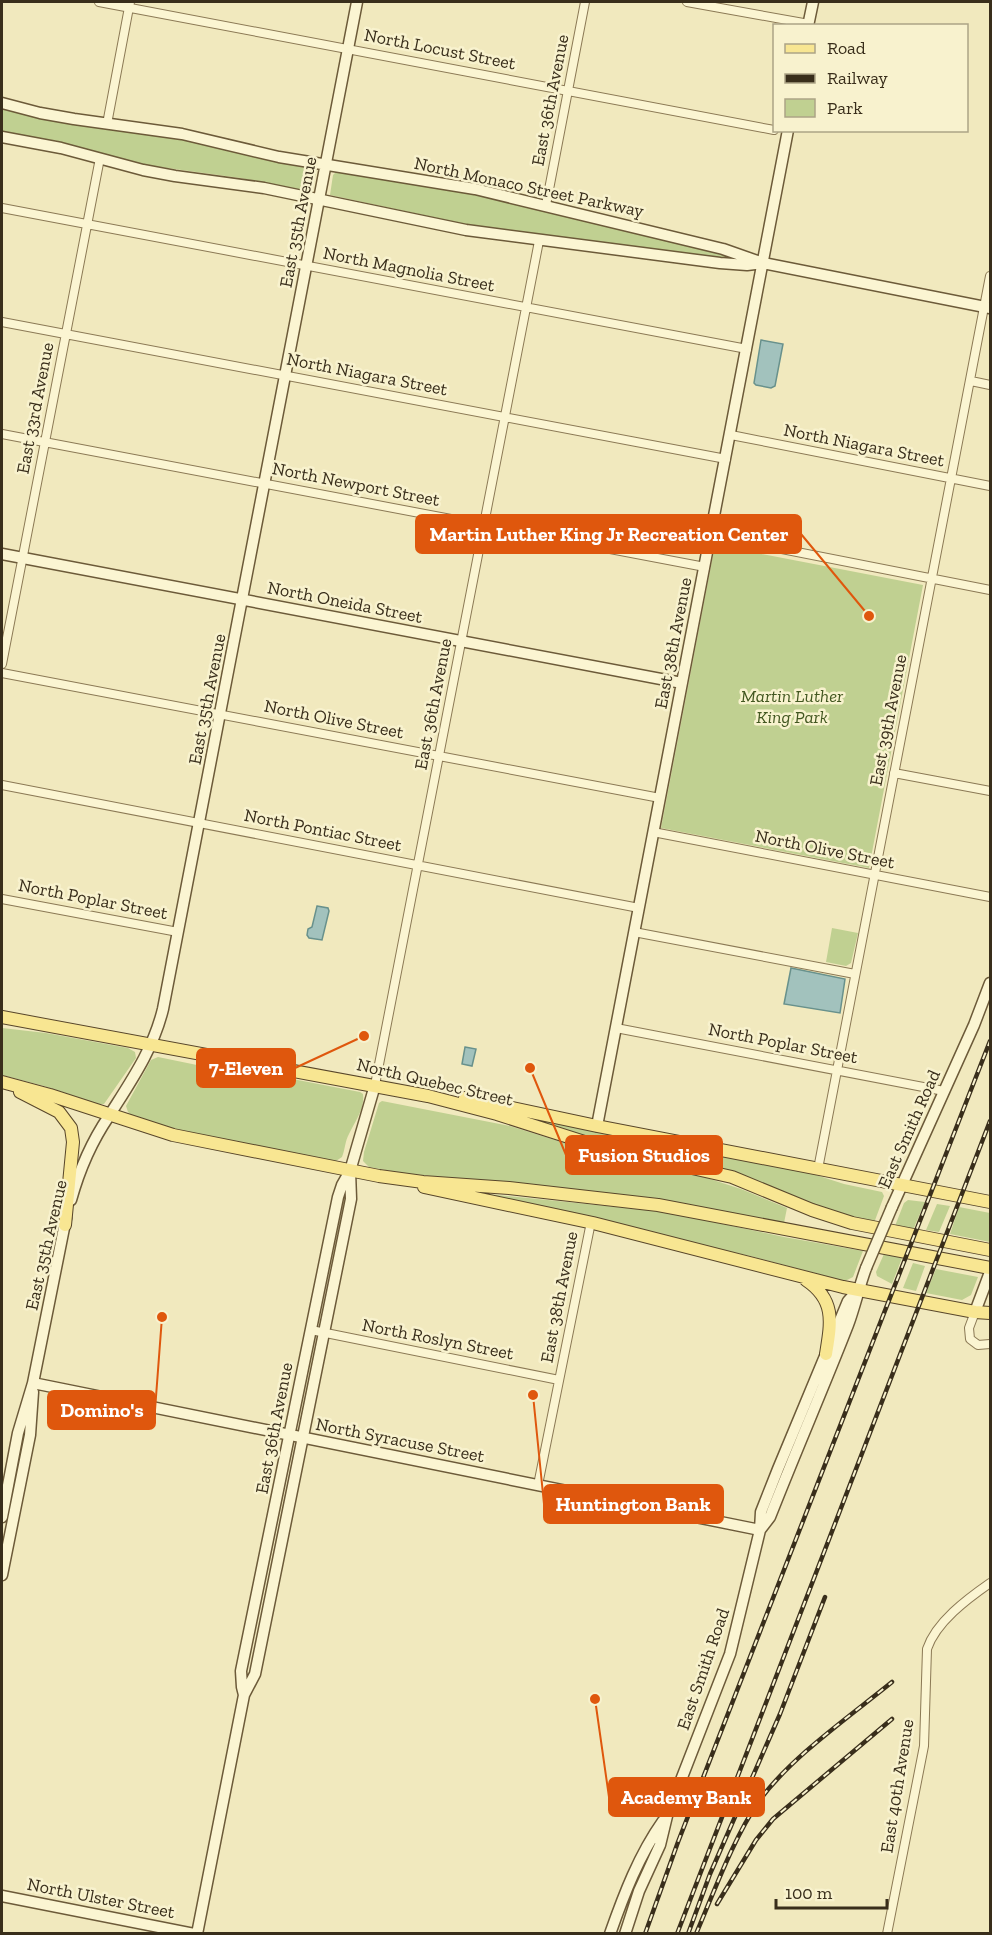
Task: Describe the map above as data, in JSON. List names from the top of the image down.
{
  "streets": {
    "main road": ["North Quebec Street"],
    "street": [
      "North Locust Street",
      "East 36th Avenue",
      "North Monaco Street Parkway",
      "East 35th Avenue",
      "North Magnolia Street",
      "North Niagara Street",
      "East 33rd Avenue",
      "North Newport Street",
      "North Oneida Street",
      "East 38th Avenue",
      "North Olive Street",
      "East 39th Avenue",
      "North Pontiac Street",
      "North Poplar Street",
      "East Smith Road",
      "North Roslyn Street",
      "North Syracuse Street",
      "East 40th Avenue",
      "North Ulster Street"
    ]
  },
  "crossings": [
    ["North Locust Street", "East 36th Avenue"],
    ["North Locust Street", "East 35th Avenue"],
    ["East 36th Avenue", "North Monaco Street Parkway"],
    ["East 36th Avenue", "North Magnolia Street"],
    ["East 36th Avenue", "North Niagara Street"],
    ["East 36th Avenue", "North Newport Street"],
    ["East 36th Avenue", "North Oneida Street"],
    ["East 36th Avenue", "North Olive Street"],
    ["East 36th Avenue", "North Pontiac Street"],
    ["East 36th Avenue", "North Quebec Street"],
    ["East 36th Avenue", "North Roslyn Street"],
    ["East 36th Avenue", "North Syracuse Street"],
    ["East 36th Avenue", "North Ulster Street"],
    ["North Monaco Street Parkway", "East 35th Avenue"],
    ["North Monaco Street Parkway", "East 33rd Avenue"],
    ["North Monaco Street Parkway", "East 38th Avenue"],
    ["North Monaco Street Parkway", "East 39th Avenue"],
    ["East 35th Avenue", "North Magnolia Street"],
    ["East 35th Avenue", "North Niagara Street"],
    ["East 35th Avenue", "North Newport Street"],
    ["East 35th Avenue", "North Oneida Street"],
    ["East 35th Avenue", "North Olive Street"],
    ["East 35th Avenue", "North Pontiac Street"],
    ["East 35th Avenue", "North Poplar Street"],
    ["East 35th Avenue", "North Quebec Street"],
    ["East 35th Avenue", "North Syracuse Street"],
    ["North Magnolia Street", "East 33rd Avenue"],
    ["North Magnolia Street", "East 38th Avenue"],
    ["North Niagara Street", "East 33rd Avenue"],
    ["North Niagara Street", "East 38th Avenue"],
    ["North Niagara Street", "East 39th Avenue"],
    ["East 33rd Avenue", "North Newport Street"],
    ["East 33rd Avenue", "North Oneida Street"],
    ["North Newport Street", "East 38th Avenue"],
    ["North Oneida Street", "East 38th Avenue"],
    ["East 38th Avenue", "North Olive Street"],
    ["East 38th Avenue", "North Pontiac Street"],
    ["East 38th Avenue", "North Poplar Street"],
    ["East 38th Avenue", "North Roslyn Street"],
    ["East 38th Avenue", "North Syracuse Street"],
    ["North Olive Street", "East 39th Avenue"],
    ["East 39th Avenue", "North Poplar Street"],
    ["North Poplar Street", "East Smith Road"],
    ["East Smith Road", "North Syracuse Street"]
  ],
  "parks": ["Martin Luther King Park"],
  "places": [
    "Martin Luther King Jr Recreation Center",
    "7-Eleven",
    "Fusion Studios",
    "Domino's",
    "Huntington Bank",
    "Academy Bank"
  ],
  "legend": ["Road", "Railway", "Park"],
  "scale_bar": "100 m"
}
